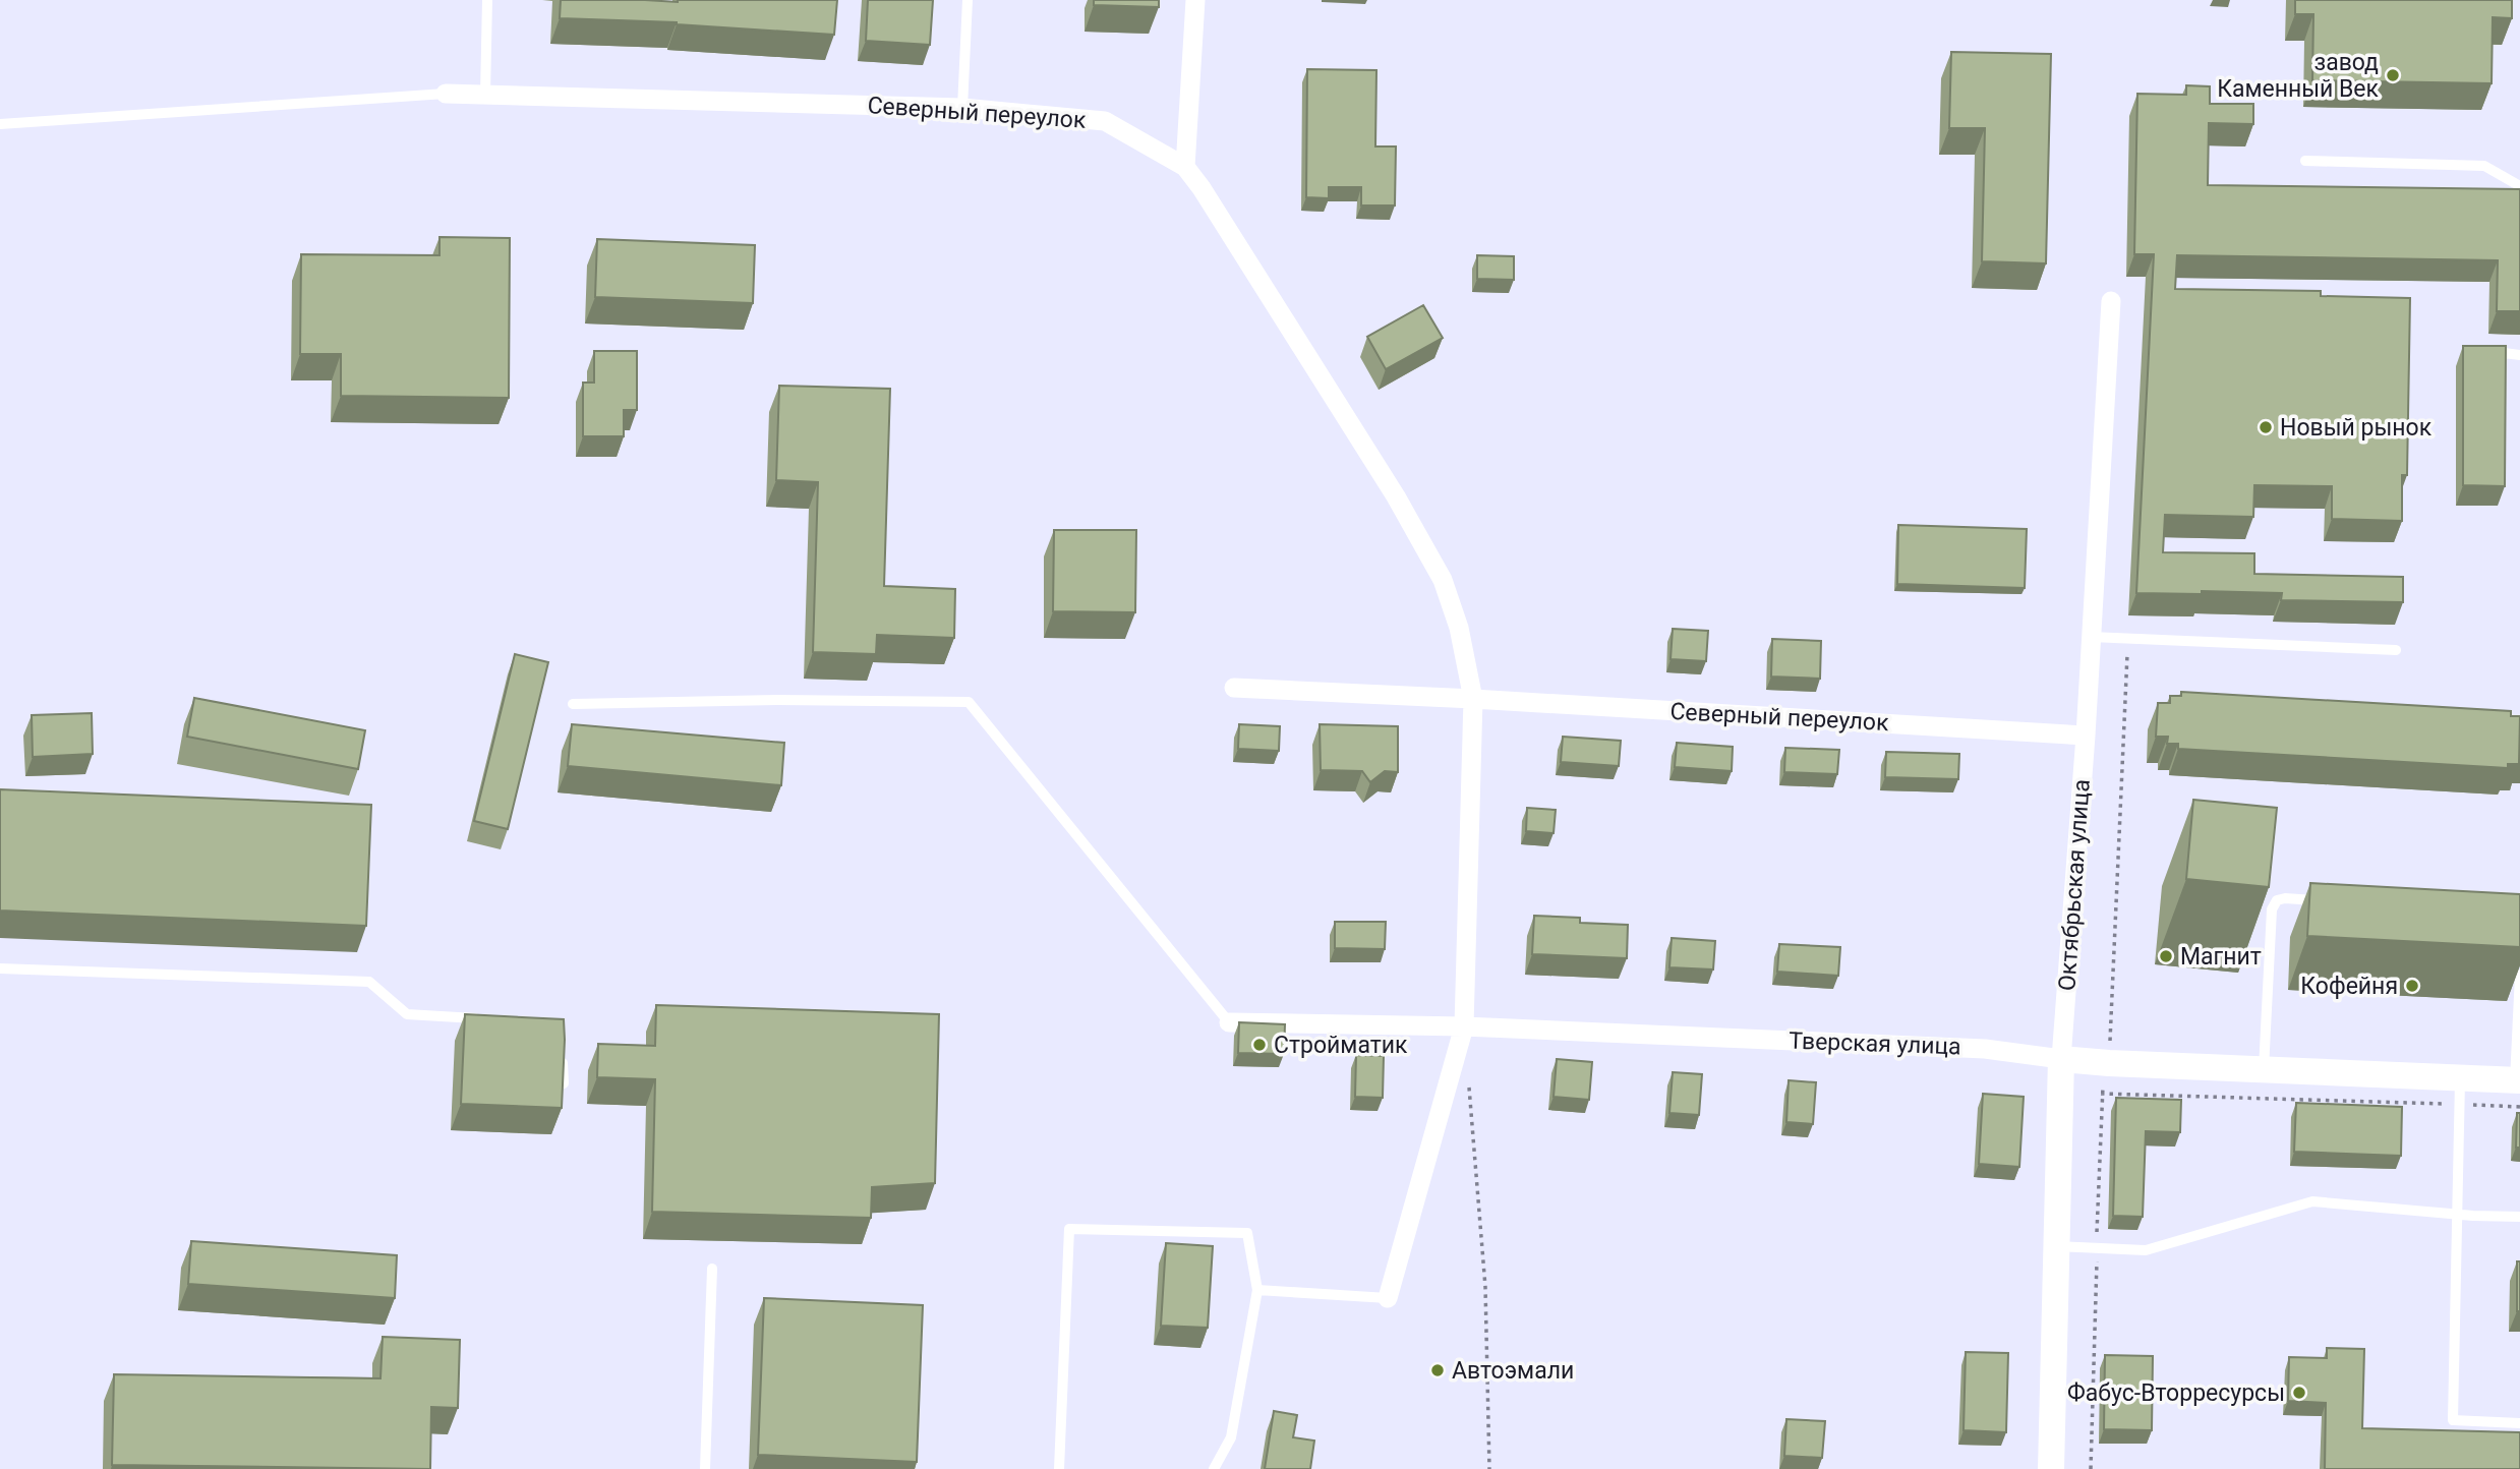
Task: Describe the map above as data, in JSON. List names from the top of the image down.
{
  "streets": {
    "main road": ["Октябрьская улица", "Тверская улица"],
    "street": ["Северный переулок"]
  },
  "crossings": [
    ["Северный переулок", "Октябрьская улица"],
    ["Октябрьская улица", "Тверская улица"]
  ],
  "places": [
    "завод Каменный Век",
    "Новый рынок",
    "Магнит",
    "Кофейня",
    "Стройматик",
    "Автоэмали",
    "Фабус-Вторресурсы"
  ]
}
